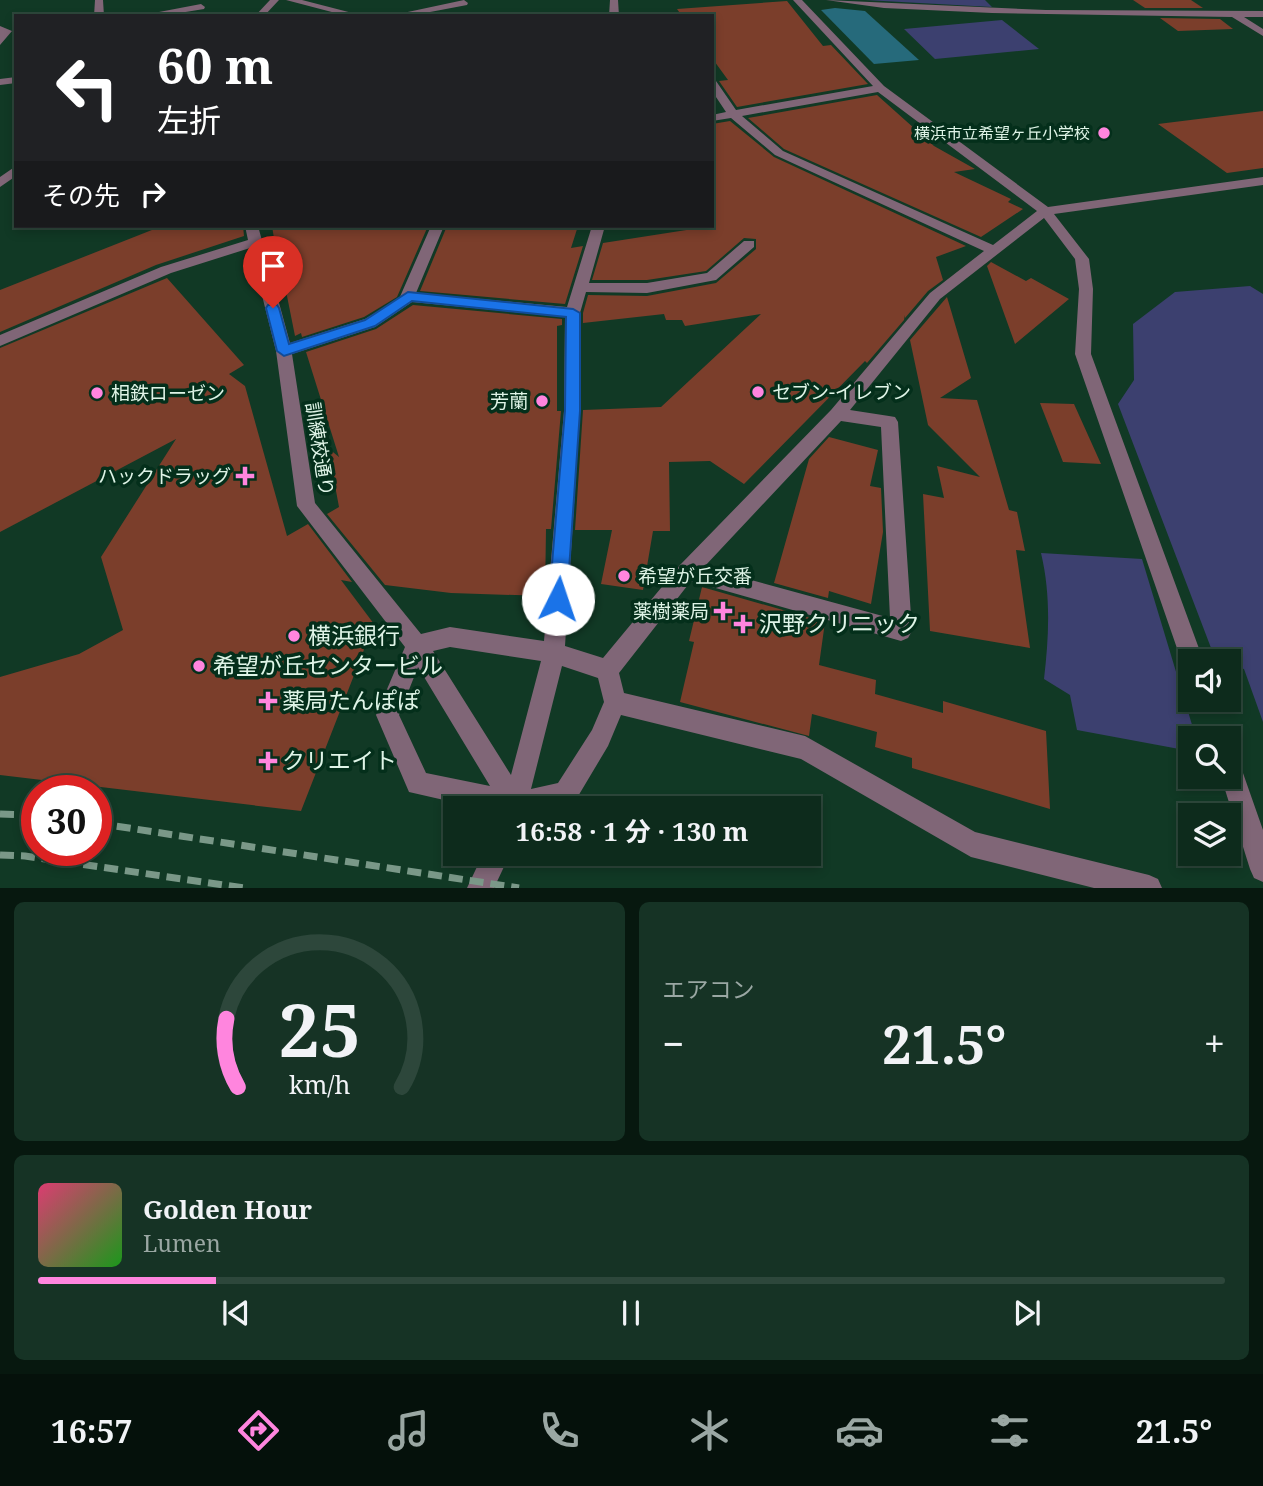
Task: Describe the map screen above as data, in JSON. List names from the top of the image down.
{
  "streets": {
    "street": ["訓練校通り"]
  },
  "places": {
    "other": [
      "横浜市立希望ヶ丘小学校",
      "セブン-イレブン",
      "相鉄ローゼン",
      "芳蘭",
      "希望が丘交番",
      "横浜銀行",
      "希望が丘センタービル"
    ],
    "health": [
      "ハックドラッグ",
      "薬樹薬局",
      "沢野クリニック",
      "薬局たんぽぽ",
      "クリエイト"
    ]
  },
  "page": {
    "turn": ["60 m", "左折"],
    "then": "その先",
    "limit": "30",
    "trip": "16:58 · 1 分 · 130 m",
    "tile": "エアコン",
    "heat": ["−", "21.5°", "+"],
    "song": ["Golden Hour", "Lumen"],
    "tabs": ["16:57", "21.5°"],
    "gauge": ["25", "km/h"]
  }
}
